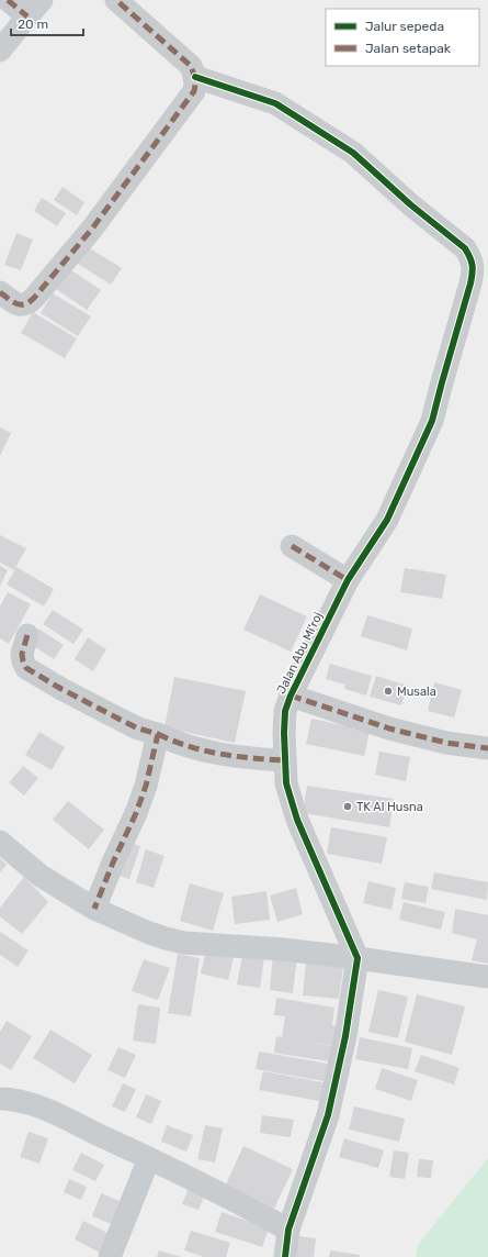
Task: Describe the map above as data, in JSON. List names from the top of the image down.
{
  "streets": {
    "street": ["Jalan Abu Mi'roj"]
  },
  "places": ["Musala", "TK Al Husna"],
  "legend": ["Jalur sepeda", "Jalan setapak"],
  "scale_bar": "20 m"
}
